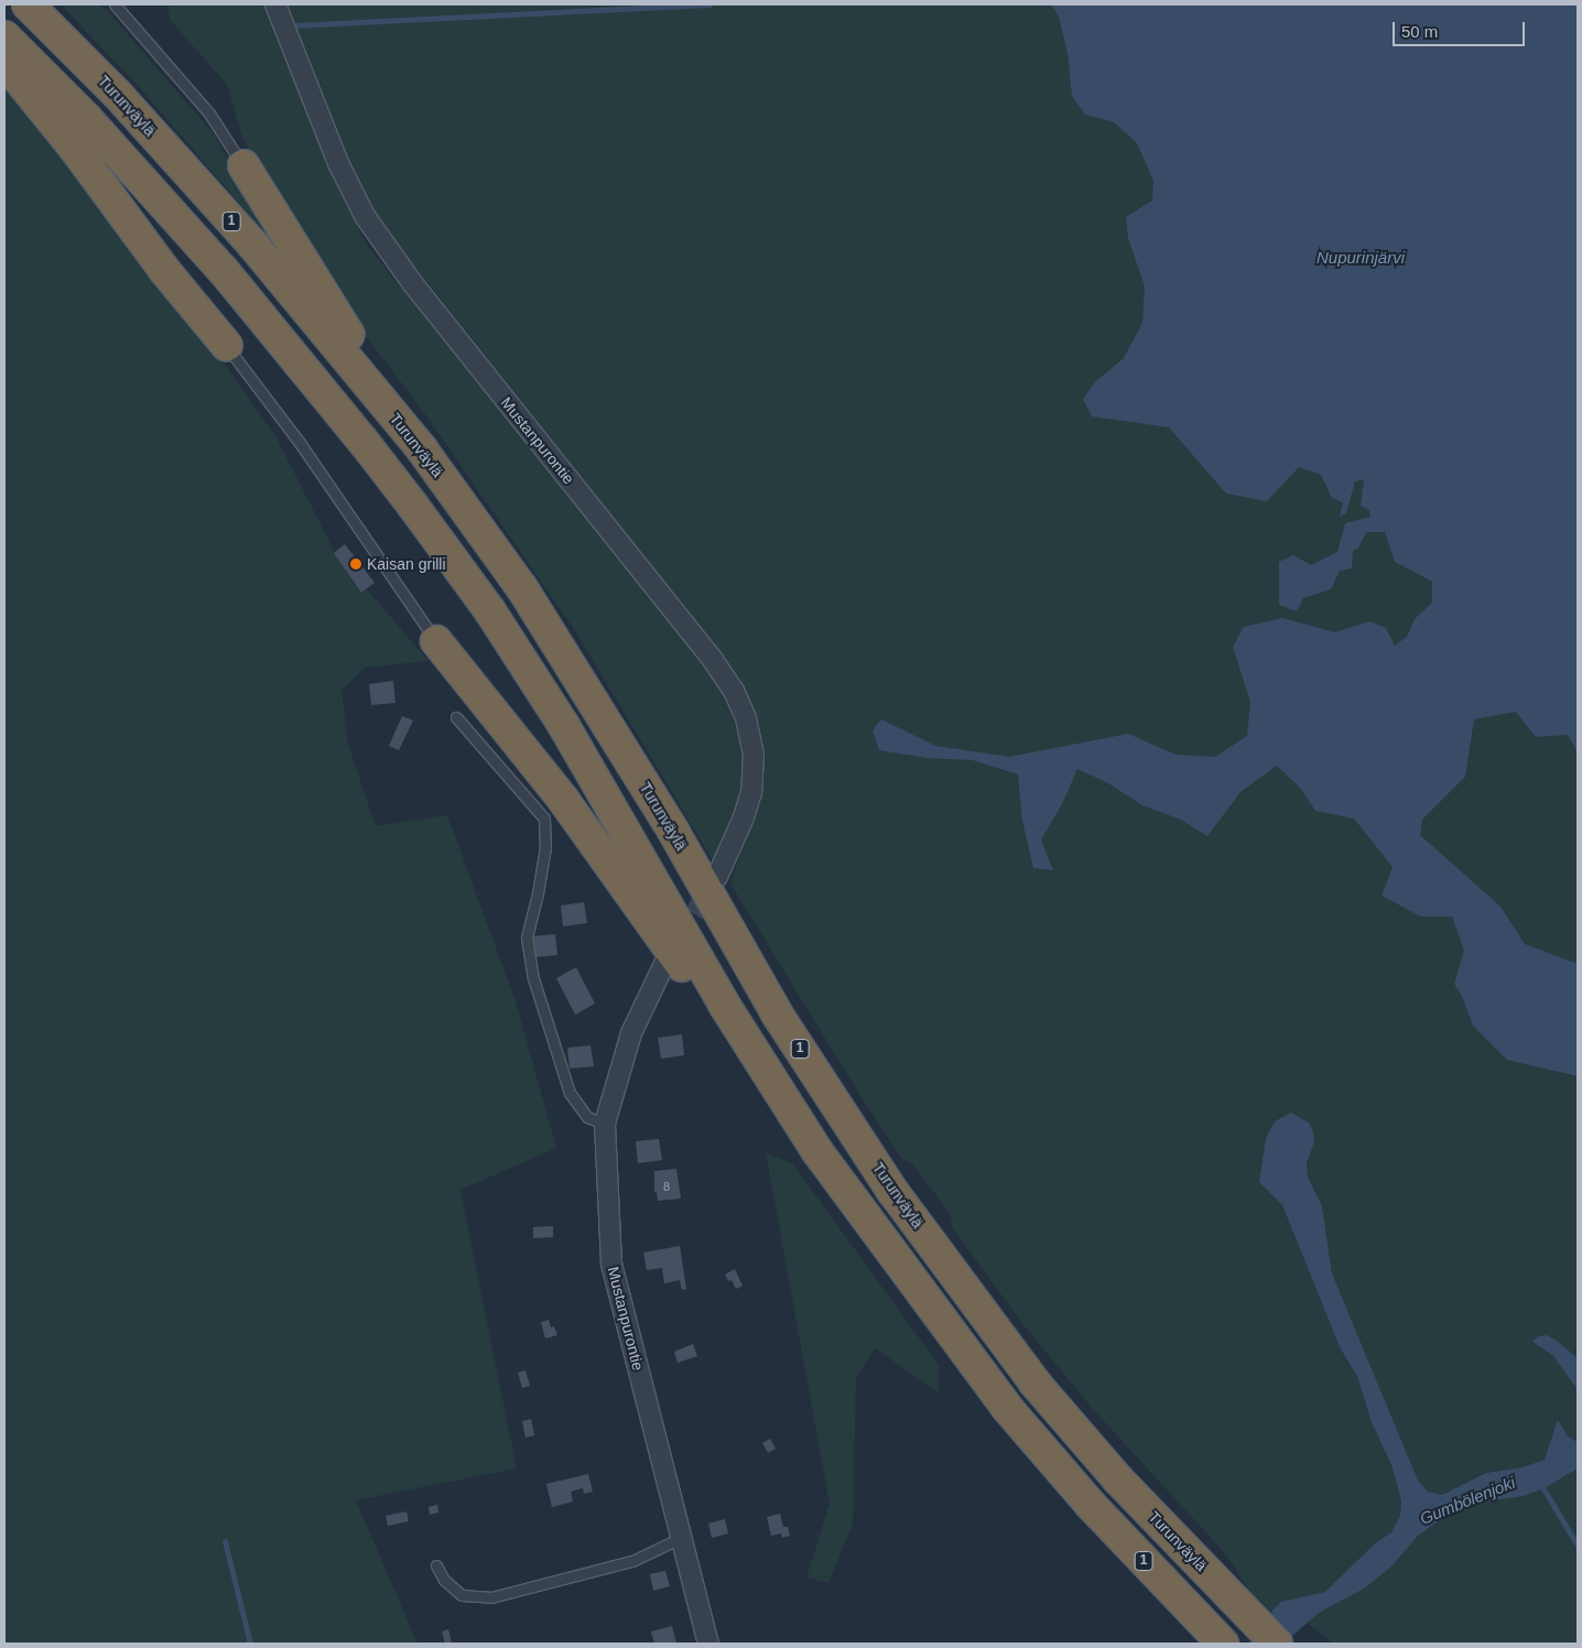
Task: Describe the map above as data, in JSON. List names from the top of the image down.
{
  "streets": {
    "highway": ["Turunväylä", "1"],
    "street": ["Mustanpurontie"]
  },
  "water": ["Nupurinjärvi", "Gumbölenjoki"],
  "places": ["Kaisan grilli"],
  "house_numbers": ["8"],
  "scale_bar": "50 m"
}
